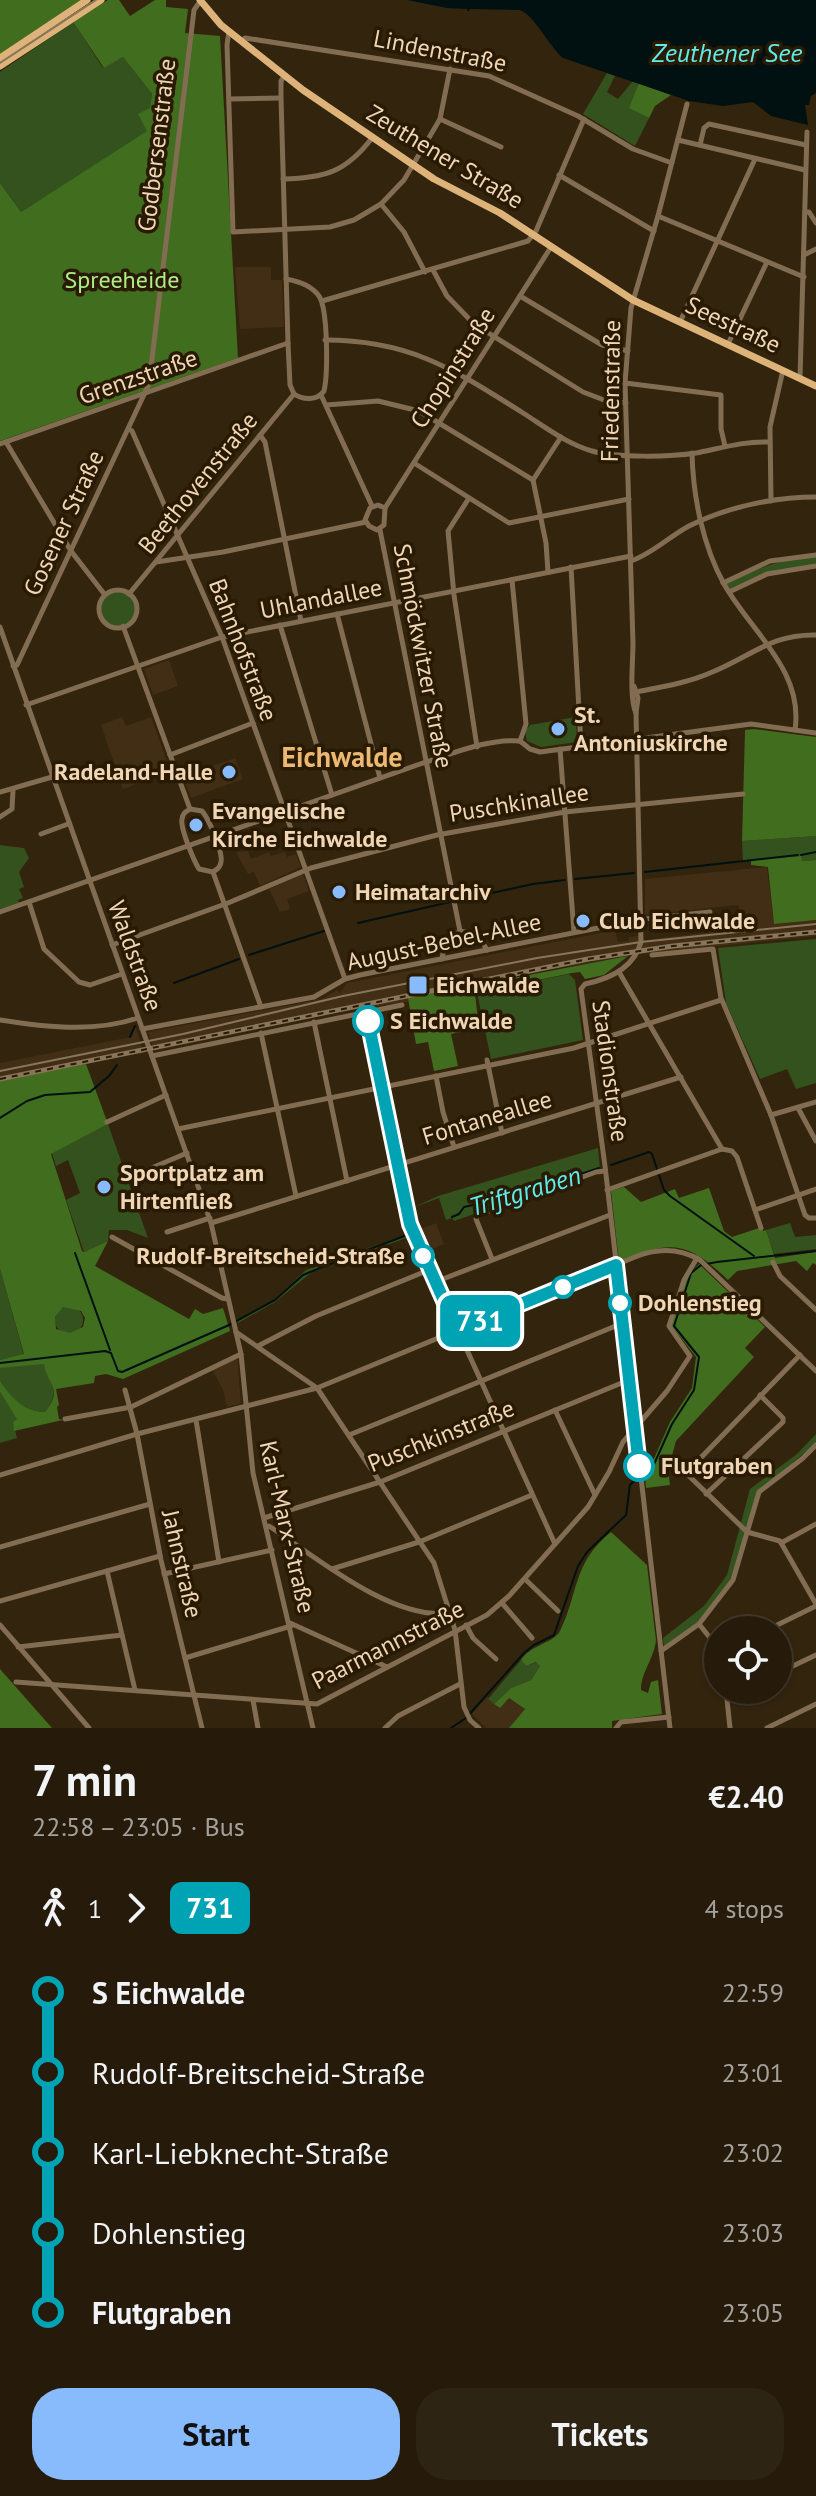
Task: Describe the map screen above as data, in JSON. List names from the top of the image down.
{
  "streets": {
    "main road": ["Zeuthener Straße", "Seestraße"],
    "street": [
      "Lindenstraße",
      "Godbersenstraße",
      "Chopinstraße",
      "Grenzstraße",
      "Friedenstraße",
      "Beethovenstraße",
      "Gosener Straße",
      "Uhlandallee",
      "Bahnhofstraße",
      "Schmöckwitzer Straße",
      "Puschkinallee",
      "August-Bebel-Allee",
      "Waldstraße",
      "Stadionstraße",
      "Fontaneallee",
      "Puschkinstraße",
      "Karl-Marx-Straße",
      "Jahnstraße",
      "Paarmannstraße"
    ]
  },
  "crossings": [
    ["Lindenstraße", "Zeuthener Straße"],
    ["Lindenstraße", "Friedenstraße"],
    ["Godbersenstraße", "Grenzstraße"],
    ["Godbersenstraße", "Gosener Straße"],
    ["Zeuthener Straße", "Seestraße"],
    ["Zeuthener Straße", "Chopinstraße"],
    ["Zeuthener Straße", "Friedenstraße"],
    ["Seestraße", "Friedenstraße"],
    ["Chopinstraße", "Schmöckwitzer Straße"],
    ["Grenzstraße", "Gosener Straße"],
    ["Friedenstraße", "Uhlandallee"],
    ["Friedenstraße", "Puschkinallee"],
    ["Friedenstraße", "August-Bebel-Allee"],
    ["Friedenstraße", "Stadionstraße"],
    ["Beethovenstraße", "Bahnhofstraße"],
    ["Gosener Straße", "Bahnhofstraße"],
    ["Gosener Straße", "Waldstraße"],
    ["Uhlandallee", "Bahnhofstraße"],
    ["Uhlandallee", "Schmöckwitzer Straße"],
    ["Uhlandallee", "Waldstraße"],
    ["Bahnhofstraße", "Puschkinallee"],
    ["Bahnhofstraße", "August-Bebel-Allee"],
    ["Schmöckwitzer Straße", "Puschkinallee"],
    ["Puschkinallee", "Waldstraße"],
    ["August-Bebel-Allee", "Waldstraße"],
    ["Waldstraße", "Fontaneallee"],
    ["Waldstraße", "Karl-Marx-Straße"],
    ["Stadionstraße", "Fontaneallee"],
    ["Stadionstraße", "Puschkinstraße"],
    ["Stadionstraße", "Paarmannstraße"],
    ["Puschkinstraße", "Karl-Marx-Straße"],
    ["Karl-Marx-Straße", "Paarmannstraße"],
    ["Jahnstraße", "Paarmannstraße"]
  ],
  "districts": ["Eichwalde"],
  "water": ["Zeuthener See", "Triftgraben"],
  "parks": ["Spreeheide"],
  "places": {
    "other": [
      "St. Antoniuskirche",
      "Radeland-Halle",
      "Evangelische Kirche Eichwalde",
      "Heimatarchiv",
      "Club Eichwalde",
      "S Eichwalde",
      "Sportplatz am Hirtenfließ",
      "Rudolf-Breitscheid-Straße",
      "Dohlenstieg",
      "Flutgraben"
    ],
    "transit": ["Eichwalde"]
  },
  "lines": ["bus line 731"],
  "page": {
    "on_map": "731",
    "heading": ["7 min", "22:58 – 23:05 · Bus", "€2.40"],
    "legs": ["1", "731", "4 stops"],
    "list": [
      {
        "name": "S Eichwalde",
        "value": "22:59"
      },
      {
        "name": "Rudolf-Breitscheid-Straße",
        "value": "23:01"
      },
      {
        "name": "Karl-Liebknecht-Straße",
        "value": "23:02"
      },
      {
        "name": "Dohlenstieg",
        "value": "23:03"
      },
      {
        "name": "Flutgraben",
        "value": "23:05"
      }
    ],
    "buttons": ["Start", "Tickets"]
  }
}
